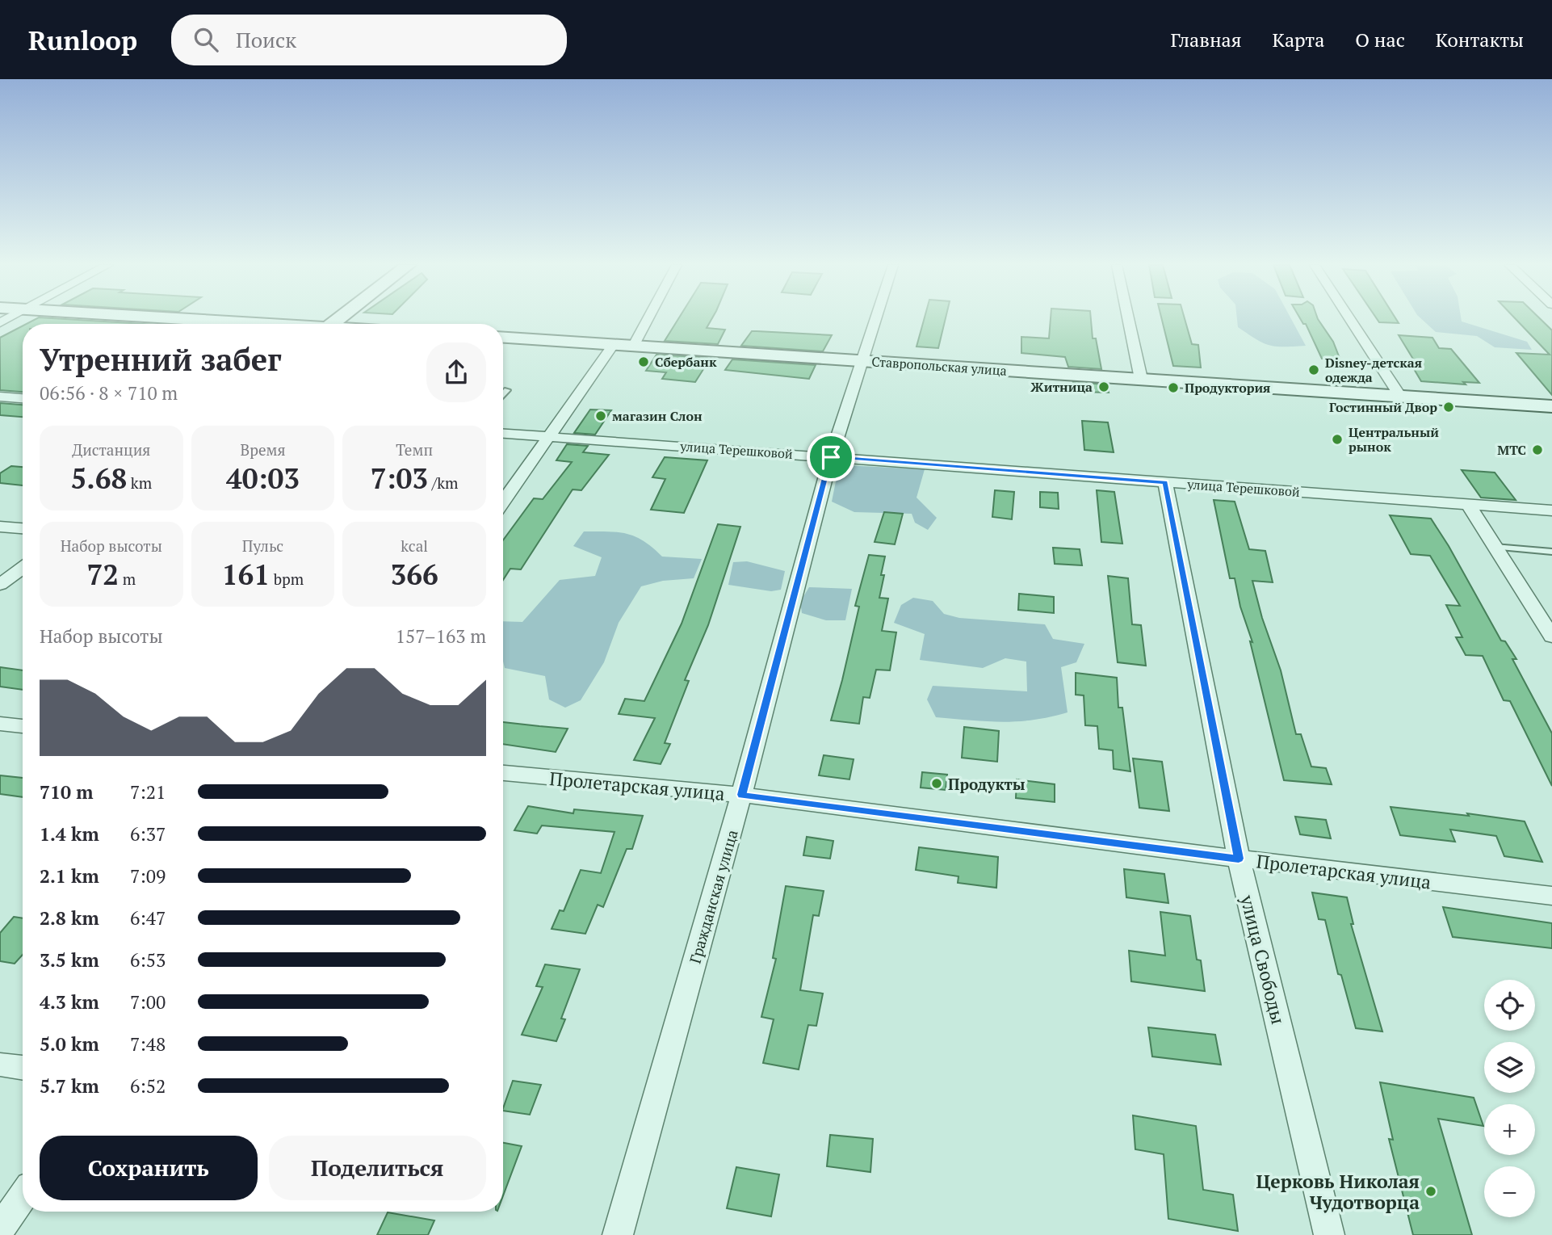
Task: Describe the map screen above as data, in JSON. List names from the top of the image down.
{
  "streets": {
    "street": [
      "Ставропольская улица",
      "улица Терешковой",
      "Пролетарская улица",
      "Гражданская улица",
      "улица Свободы"
    ]
  },
  "crossings": [
    ["Ставропольская улица", "Гражданская улица"],
    ["улица Терешковой", "Гражданская улица"],
    ["улица Терешковой", "улица Свободы"],
    ["Пролетарская улица", "Гражданская улица"],
    ["Пролетарская улица", "улица Свободы"]
  ],
  "places": [
    "Сбербанк",
    "Disney-детская одежда",
    "Житница",
    "Продуктория",
    "Гостинный Двор",
    "магазин Слон",
    "Центральный рынок",
    "МТС",
    "Продукты",
    "Церковь Николая Чудотворца"
  ],
  "page": {
    "header": "Runloop",
    "search": "Поиск",
    "nav": [
      "Главная",
      "Карта",
      "О нас",
      "Контакты"
    ],
    "heading": ["Утренний забег", "06:56 · 8 × 710 m"],
    "stats": [
      ["Дистанция", "5.68 km"],
      ["Время", "40:03"],
      ["Темп", "7:03 /km"],
      ["Набор высоты", "72 m"],
      ["Пульс", "161 bpm"],
      ["kcal", "366"]
    ],
    "chart": ["Набор высоты", "157–163 m"],
    "list": [
      {
        "name": "710 m",
        "note": "7:21"
      },
      {
        "name": "1.4 km",
        "note": "6:37"
      },
      {
        "name": "2.1 km",
        "note": "7:09"
      },
      {
        "name": "2.8 km",
        "note": "6:47"
      },
      {
        "name": "3.5 km",
        "note": "6:53"
      },
      {
        "name": "4.3 km",
        "note": "7:00"
      },
      {
        "name": "5.0 km",
        "note": "7:48"
      },
      {
        "name": "5.7 km",
        "note": "6:52"
      }
    ],
    "map_buttons": ["+", "−"],
    "buttons": ["Сохранить", "Поделиться"]
  }
}
